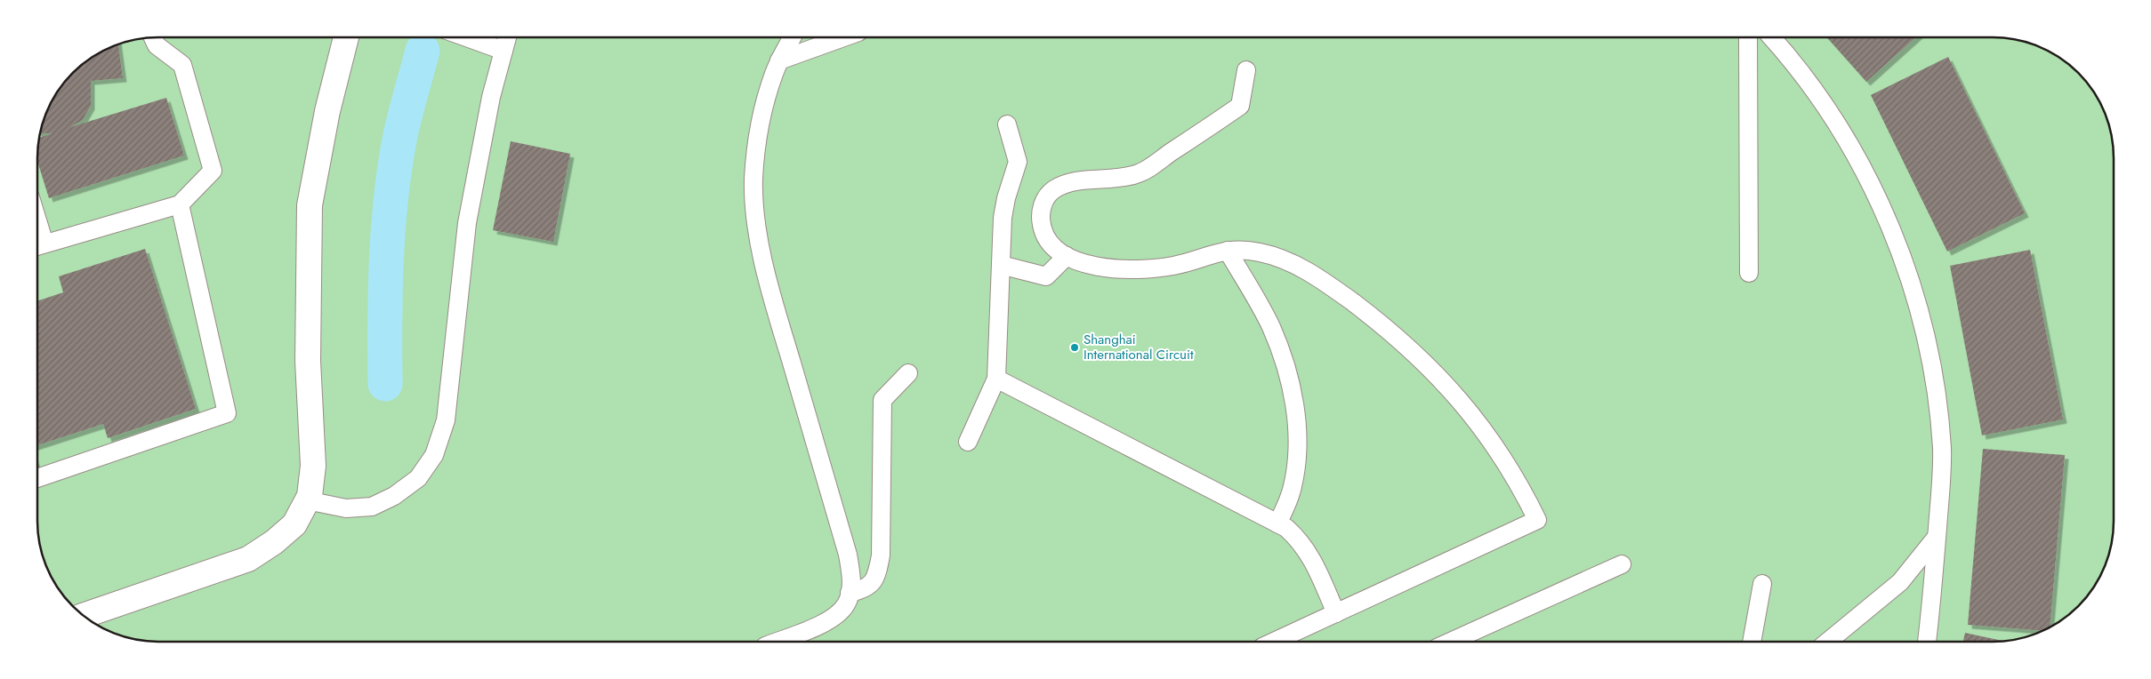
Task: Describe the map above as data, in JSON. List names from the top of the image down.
{
  "places": ["Shanghai International Circuit"]
}
